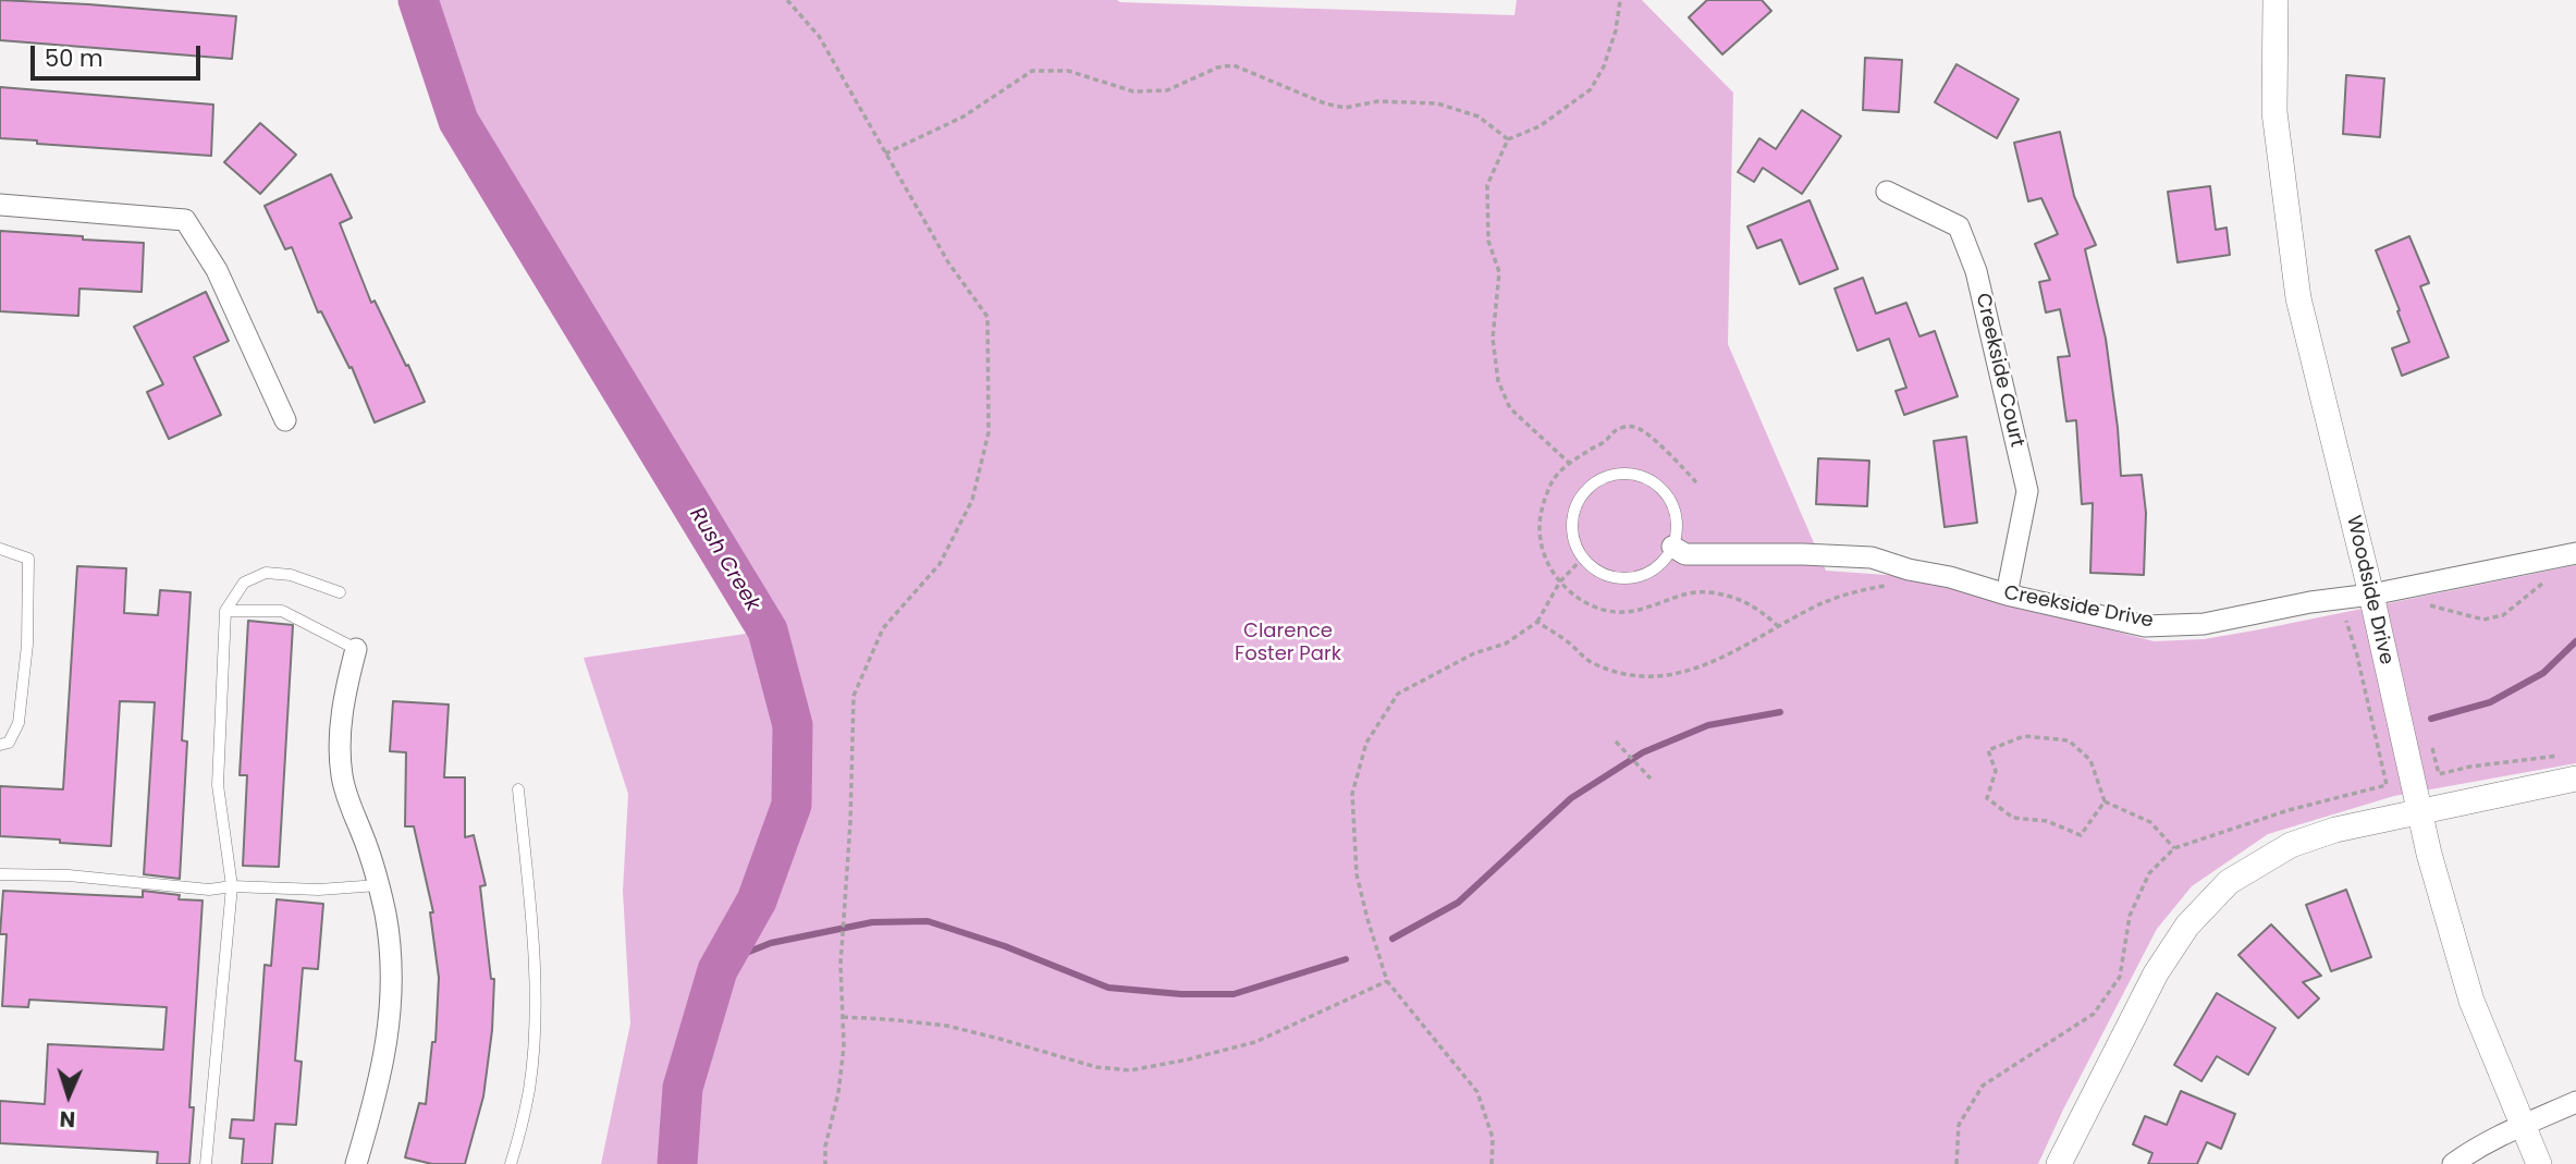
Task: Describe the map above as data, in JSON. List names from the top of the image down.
{
  "streets": {
    "street": ["Creekside Court", "Woodside Drive", "Creekside Drive"]
  },
  "crossings": [
    ["Creekside Court", "Creekside Drive"],
    ["Woodside Drive", "Creekside Drive"]
  ],
  "water": ["Rush Creek"],
  "parks": ["Clarence Foster Park"],
  "scale_bar": "50 m",
  "north": "bottom"
}
